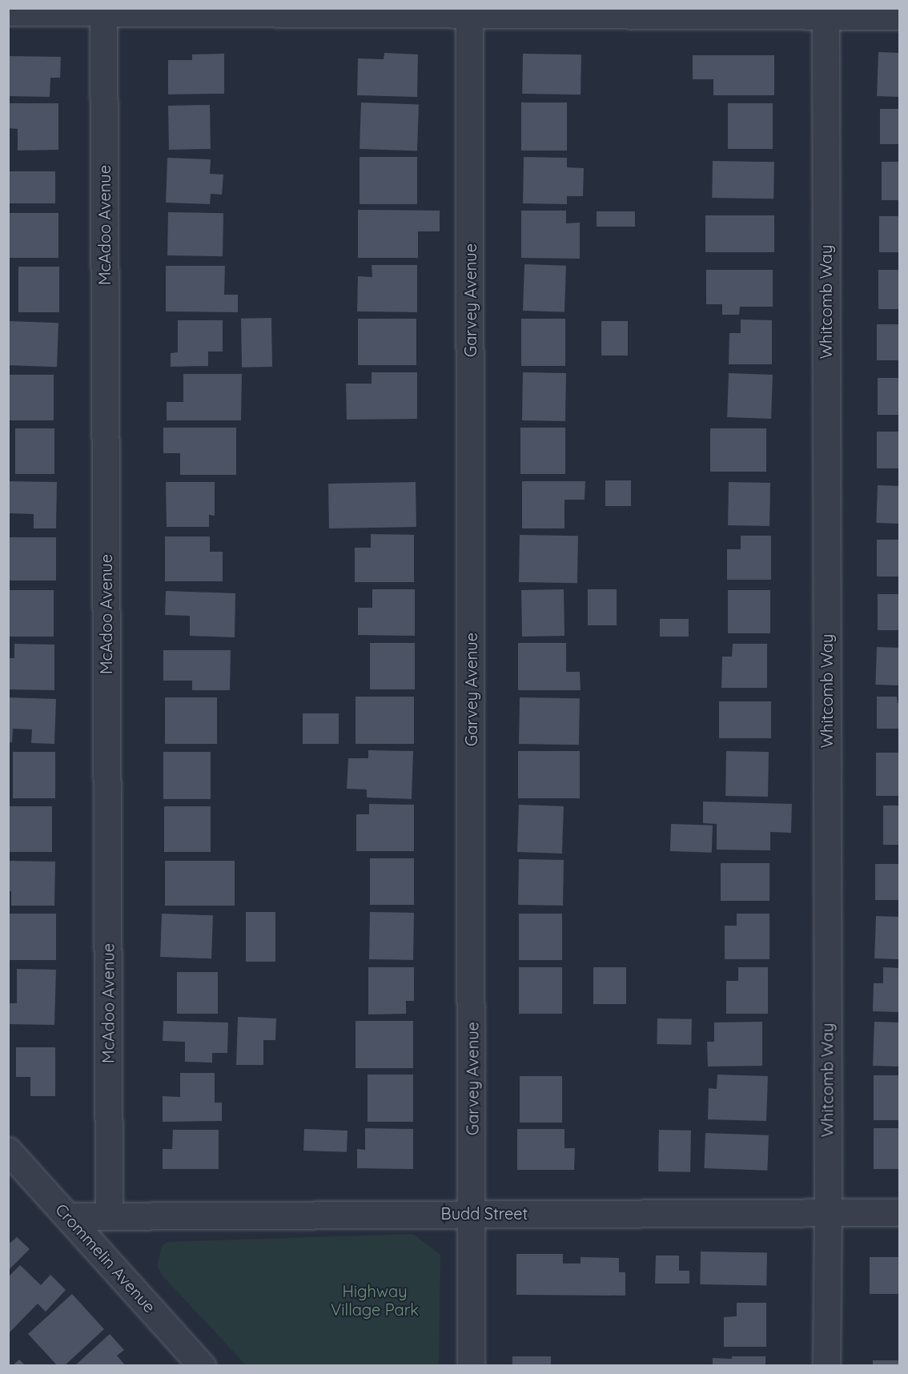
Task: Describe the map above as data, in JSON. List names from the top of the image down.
{
  "streets": {
    "street": [
      "McAdoo Avenue",
      "Garvey Avenue",
      "Whitcomb Way",
      "Budd Street",
      "Crommelin Avenue"
    ]
  },
  "crossings": [
    ["McAdoo Avenue", "Budd Street"],
    ["Garvey Avenue", "Budd Street"],
    ["Whitcomb Way", "Budd Street"],
    ["Budd Street", "Crommelin Avenue"]
  ],
  "parks": ["Highway Village Park"]
}
